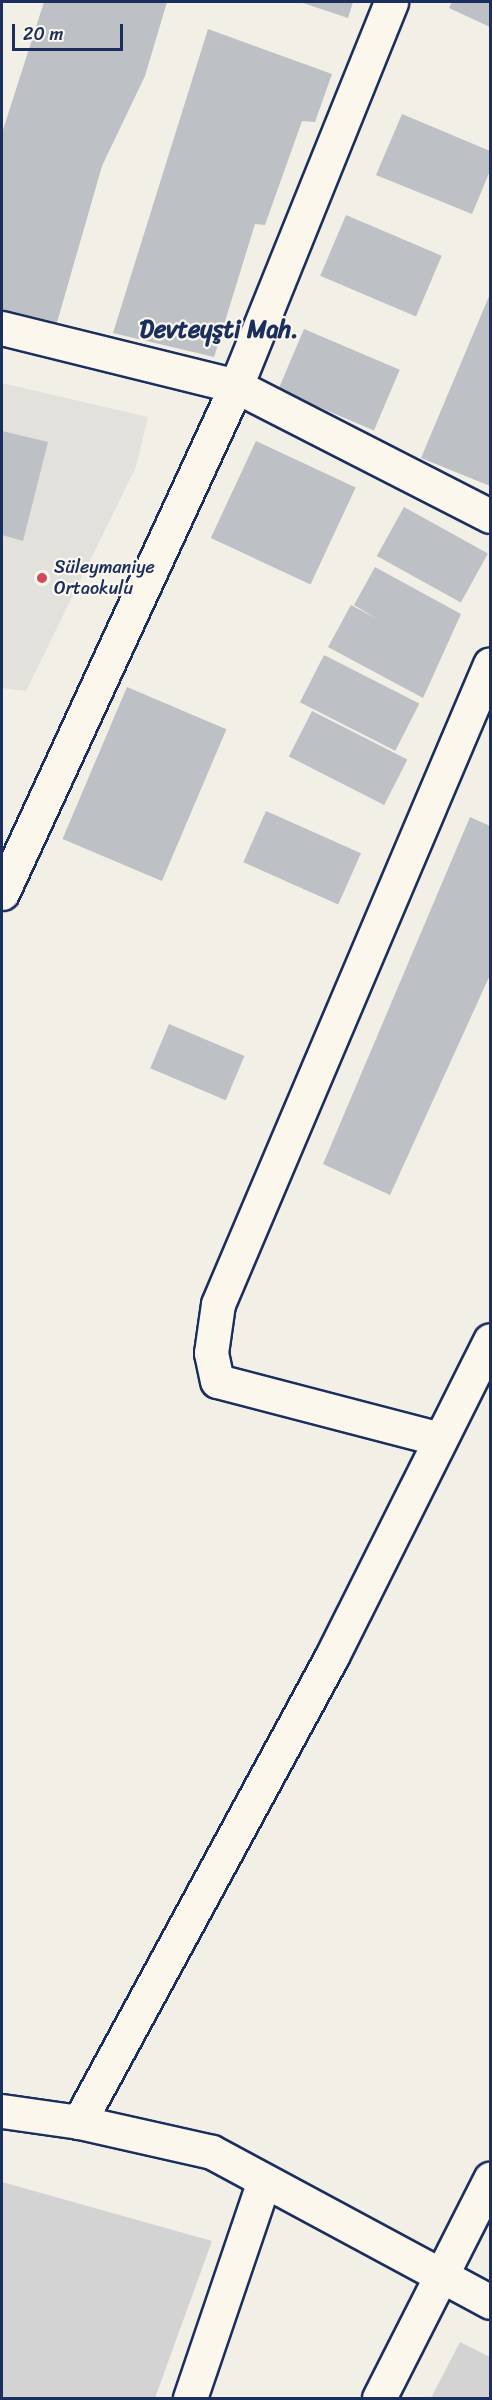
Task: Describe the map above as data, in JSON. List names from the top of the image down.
{
  "districts": ["Devteyşti Mah."],
  "places": ["Süleymaniye Ortaokulu"],
  "scale_bar": "20 m"
}
